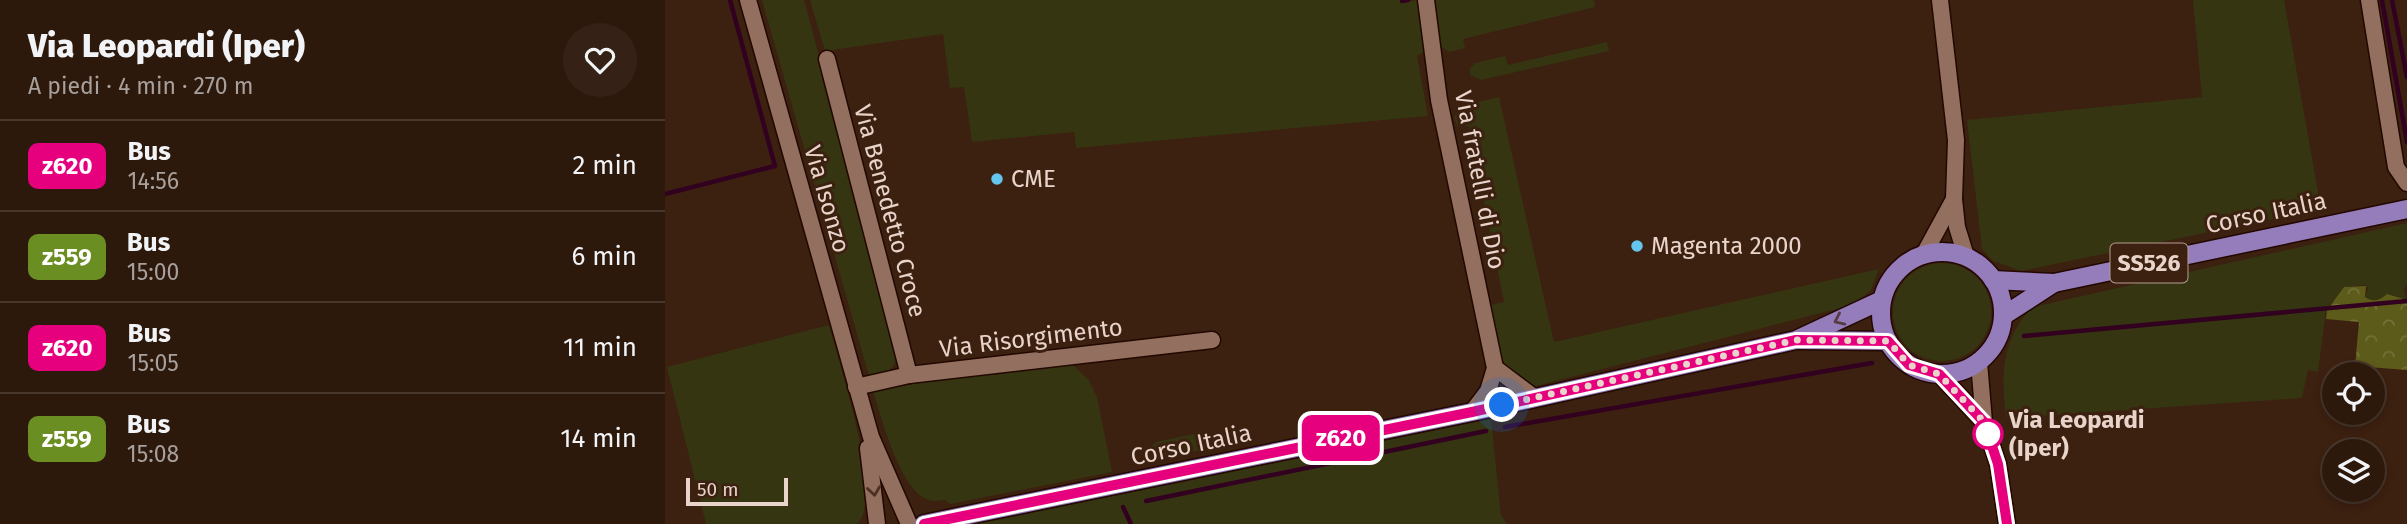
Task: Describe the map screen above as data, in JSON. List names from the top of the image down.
{
  "streets": {
    "main road": ["Corso Italia", "SS526"],
    "street": [
      "Via fratelli di Dio",
      "Via Isonzo",
      "Via Benedetto Croce",
      "Via Risorgimento"
    ]
  },
  "crossings": [
    ["Via Isonzo", "Via Risorgimento"],
    ["Via Benedetto Croce", "Via Risorgimento"]
  ],
  "places": ["CME", "Magenta 2000", "Via Leopardi (Iper)"],
  "lines": ["bus line z620"],
  "scale_bar": "50 m",
  "page": {
    "heading": ["Via Leopardi (Iper)", "A piedi · 4 min · 270 m"],
    "on_map": "z620",
    "list": [
      {
        "mark": "z620",
        "name": "Bus",
        "note": "14:56",
        "value": "2 min"
      },
      {
        "mark": "z559",
        "name": "Bus",
        "note": "15:00",
        "value": "6 min"
      },
      {
        "mark": "z620",
        "name": "Bus",
        "note": "15:05",
        "value": "11 min"
      },
      {
        "mark": "z559",
        "name": "Bus",
        "note": "15:08",
        "value": "14 min"
      }
    ],
    "scale": "50 m"
  }
}
